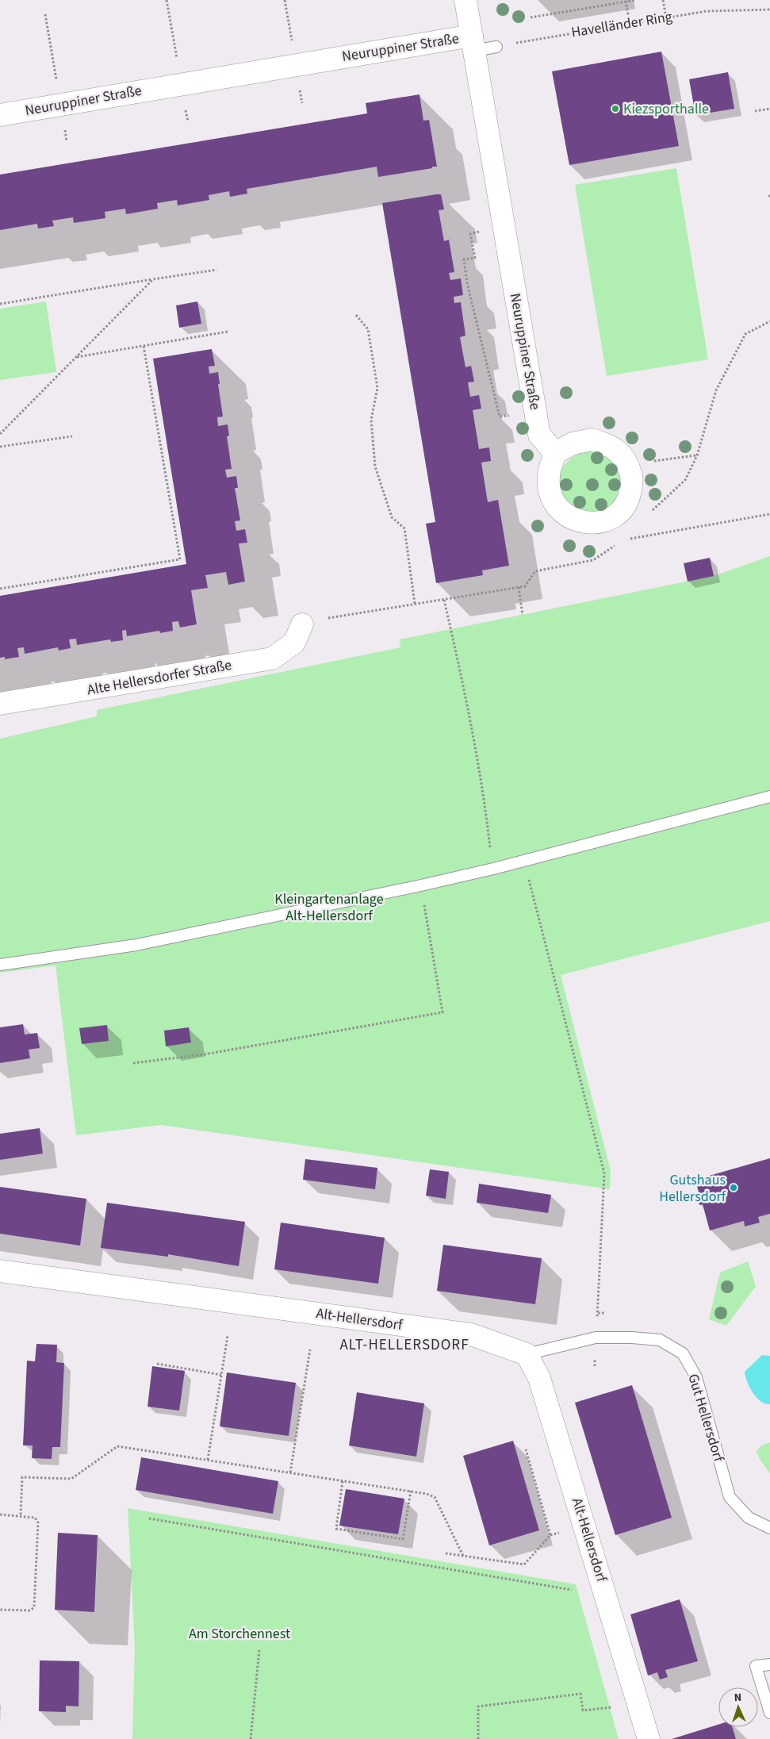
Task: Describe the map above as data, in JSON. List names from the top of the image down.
{
  "streets": {
    "street": ["Neuruppiner Straße", "Alte Hellersdorfer Straße", "Alt-Hellersdorf"],
    "lane": ["Gut Hellersdorf"],
    "path": ["Havelländer Ring"]
  },
  "crossings": [
    ["Alt-Hellersdorf", "Gut Hellersdorf"]
  ],
  "districts": ["ALT-HELLERSDORF"],
  "parks": ["Kleingartenanlage Alt-Hellersdorf", "Am Storchennest"],
  "places": ["Kiezsporthalle", "Gutshaus Hellersdorf"],
  "north": "top"
}
